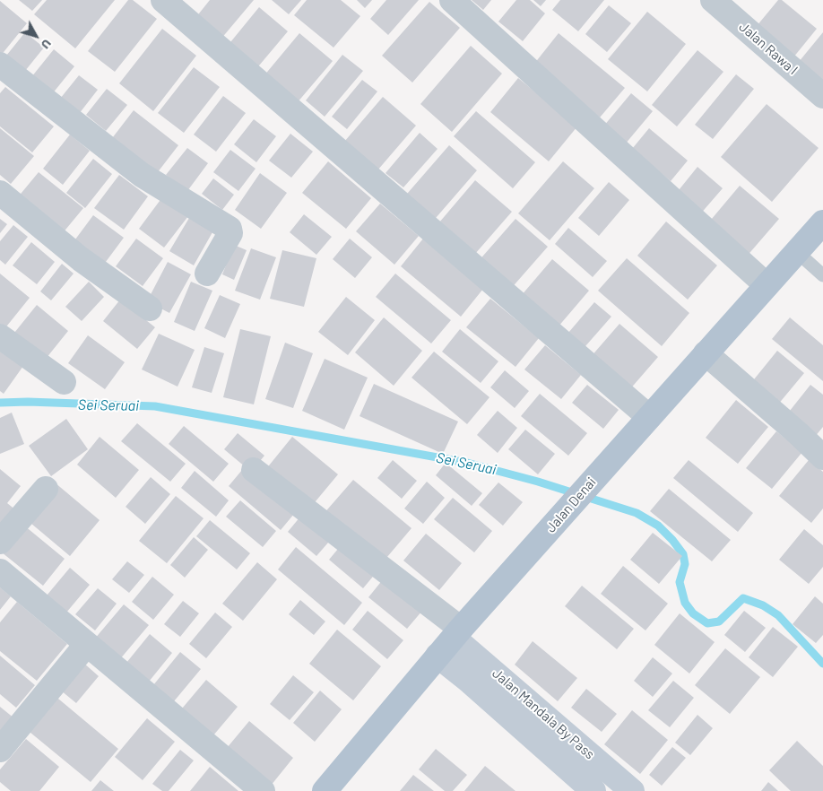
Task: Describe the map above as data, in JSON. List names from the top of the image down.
{
  "streets": {
    "main road": ["Jalan Denai"],
    "street": ["Jalan Rawa I", "Jalan Mandala By Pass"]
  },
  "crossings": [
    ["Jalan Denai", "Jalan Mandala By Pass"]
  ],
  "water": ["Sei Seruai"],
  "north": "bottom right"
}
